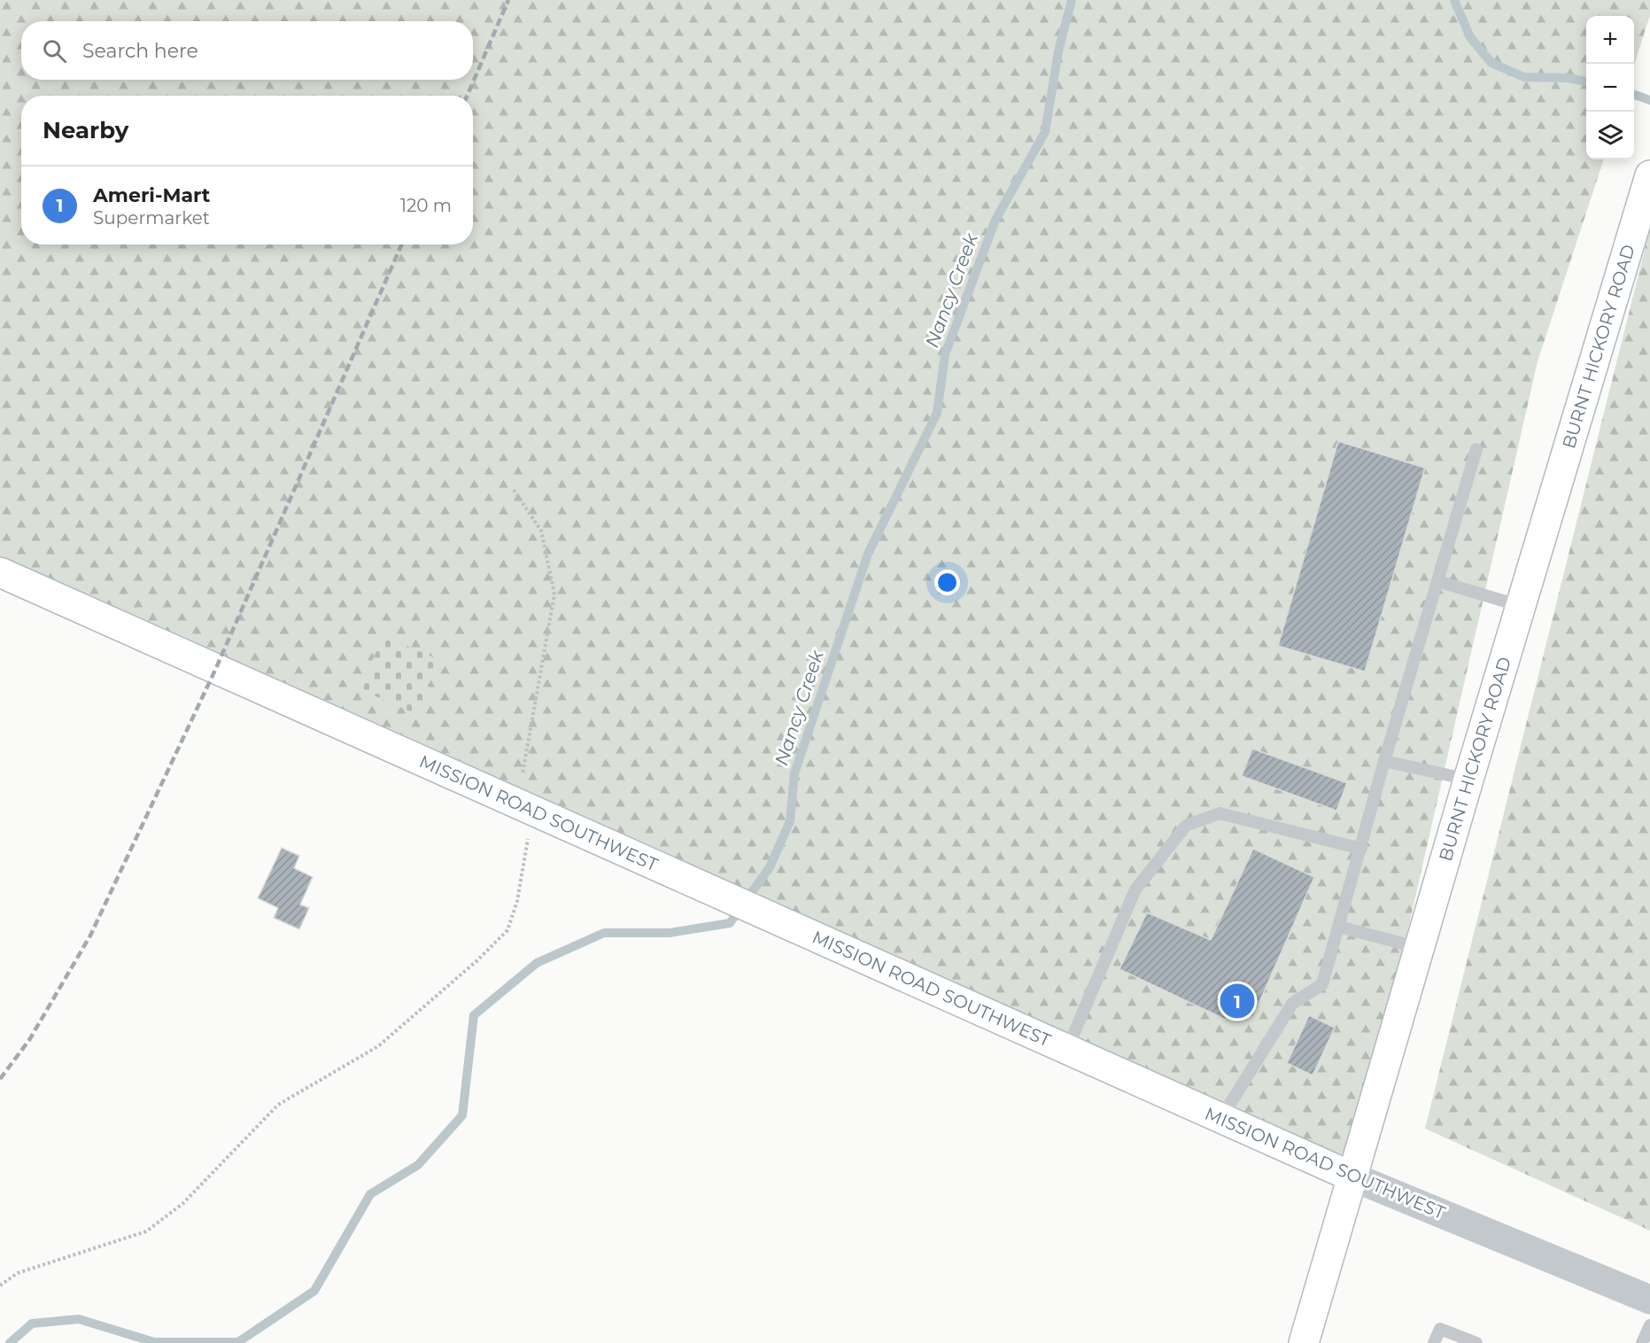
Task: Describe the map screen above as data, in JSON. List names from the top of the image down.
{
  "streets": {
    "main road": ["BURNT HICKORY ROAD", "MISSION ROAD SOUTHWEST"]
  },
  "crossings": [
    ["BURNT HICKORY ROAD", "MISSION ROAD SOUTHWEST"]
  ],
  "water": ["Nancy Creek"],
  "page": {
    "map_buttons": ["+", "−"],
    "search": "Search here",
    "heading": "Nearby",
    "list": [
      {
        "mark": "1",
        "name": "Ameri-Mart",
        "note": "Supermarket",
        "value": "120 m"
      }
    ],
    "pins": "1"
  }
}
